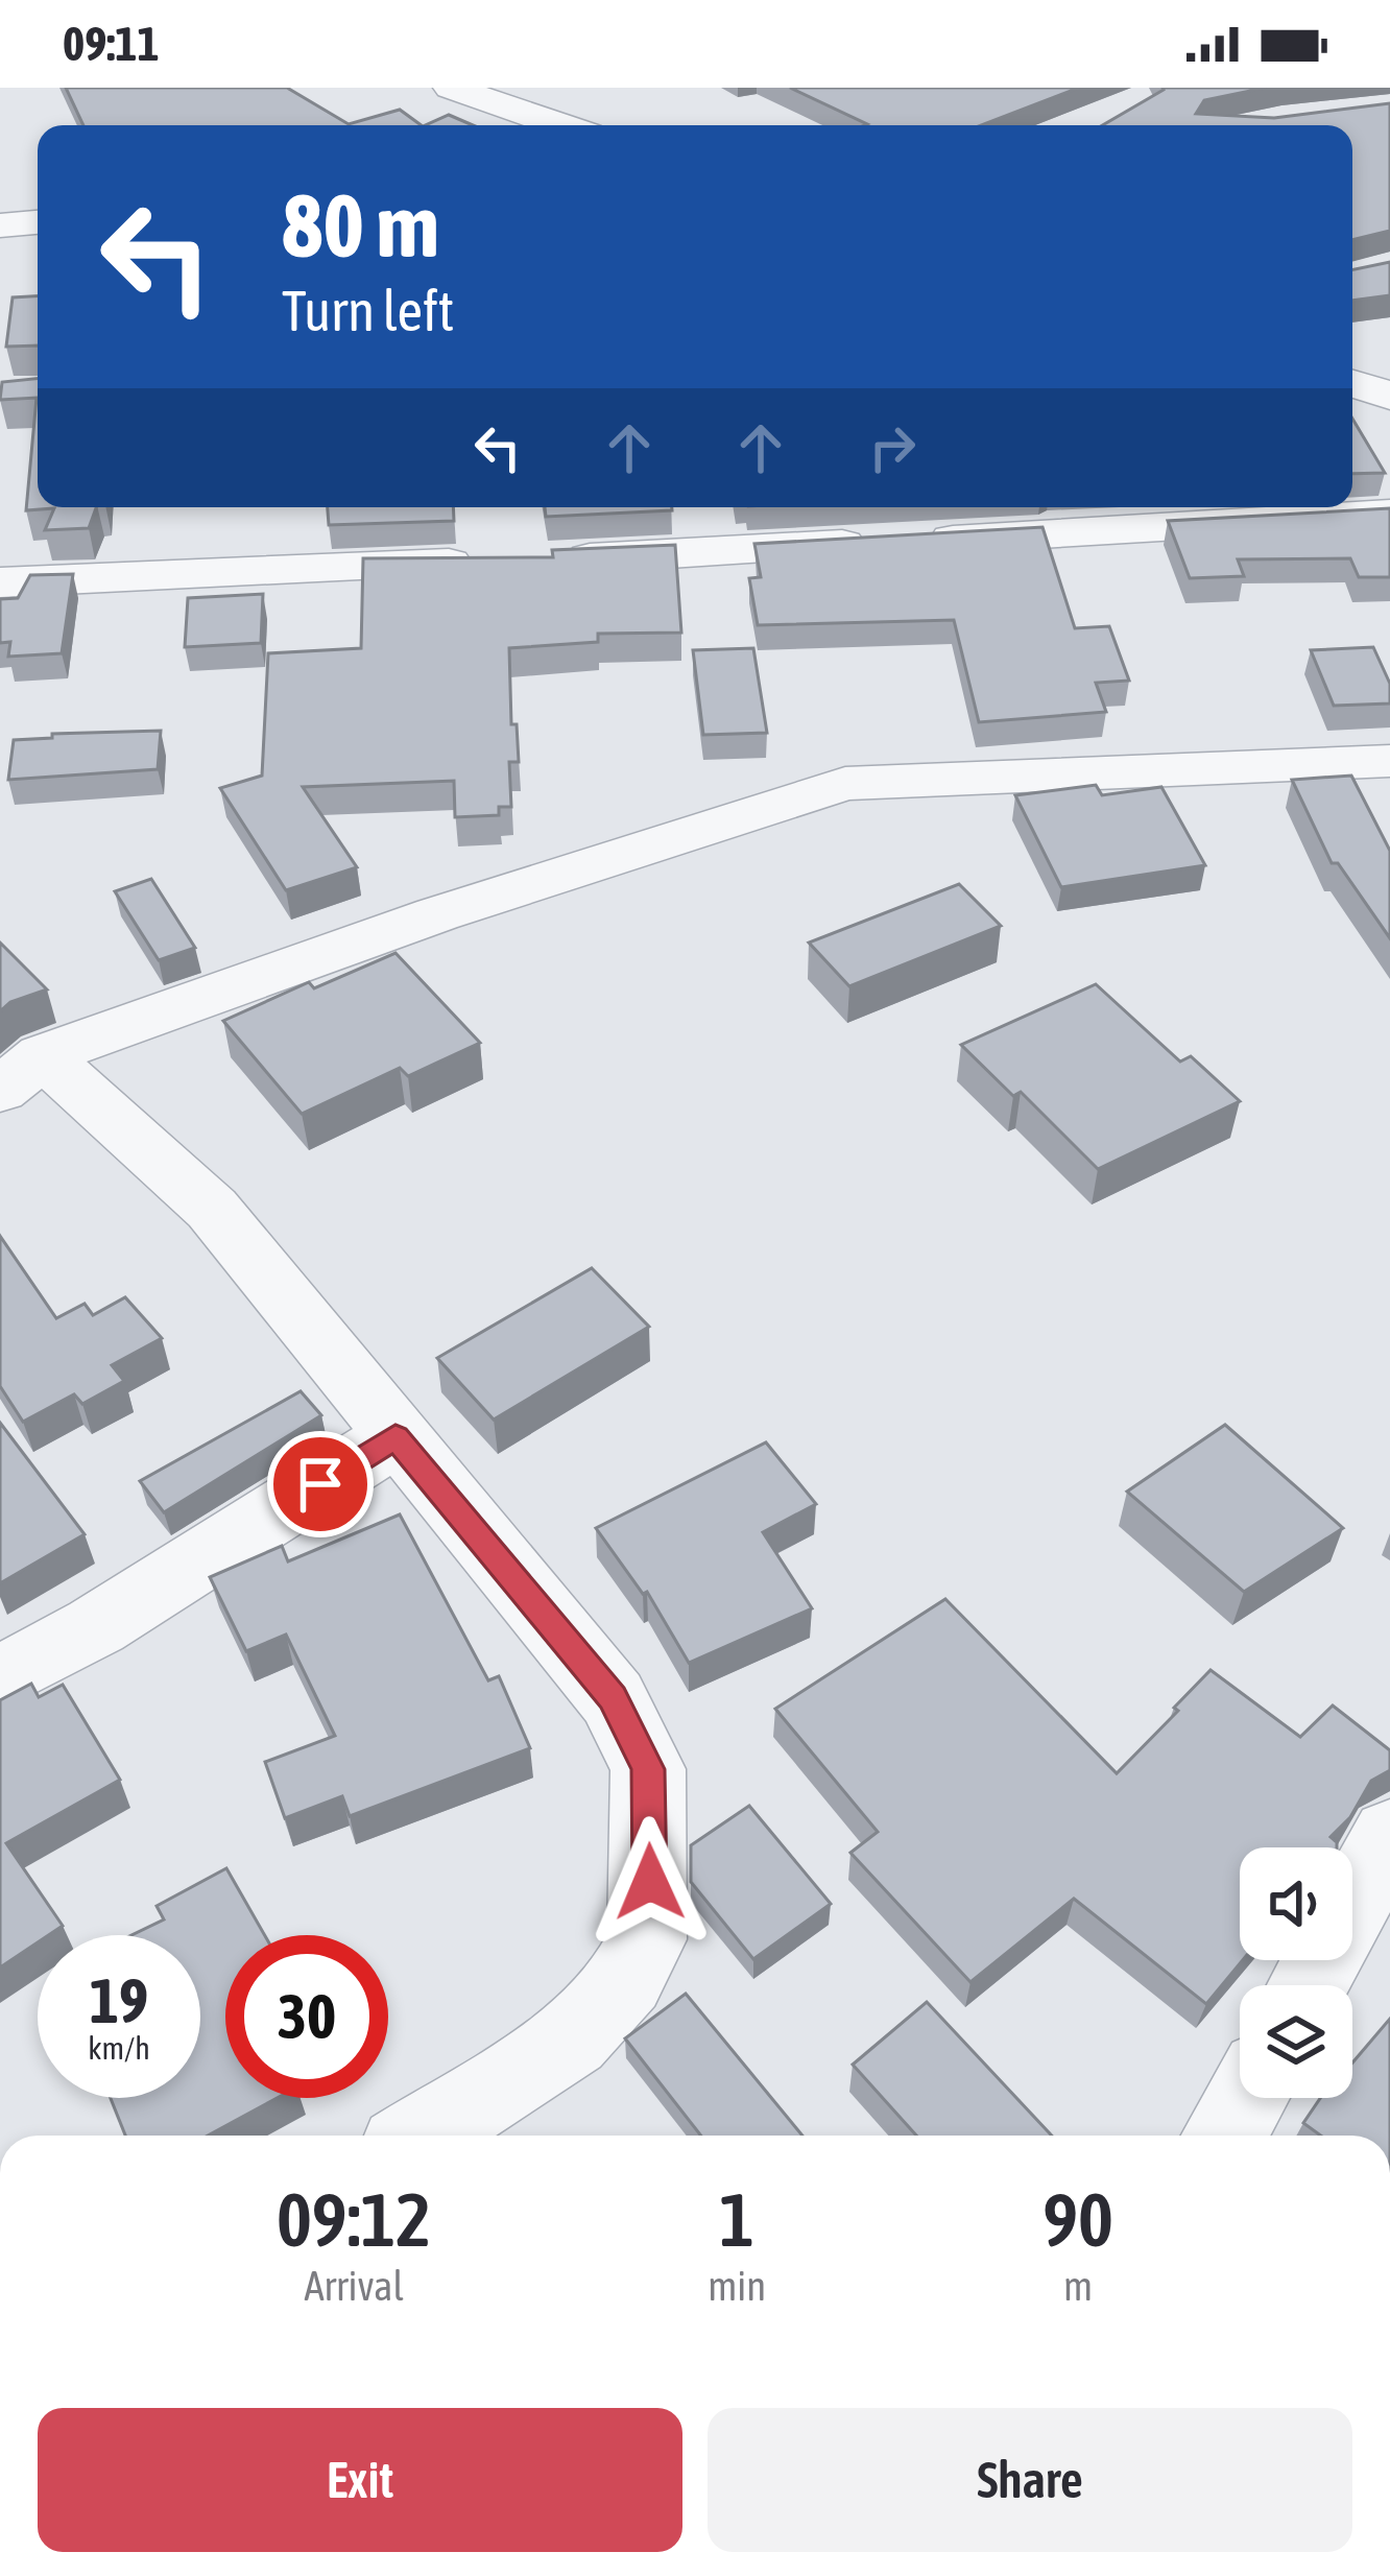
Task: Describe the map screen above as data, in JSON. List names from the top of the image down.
{
  "page": {
    "status": "09:11",
    "turn": ["80 m", "Turn left"],
    "speed": "19 km/h",
    "limit": "30",
    "eta": [
      "09:12",
      "Arrival",
      "1",
      "min",
      "90",
      "m"
    ],
    "buttons": ["Exit", "Share"]
  }
}
